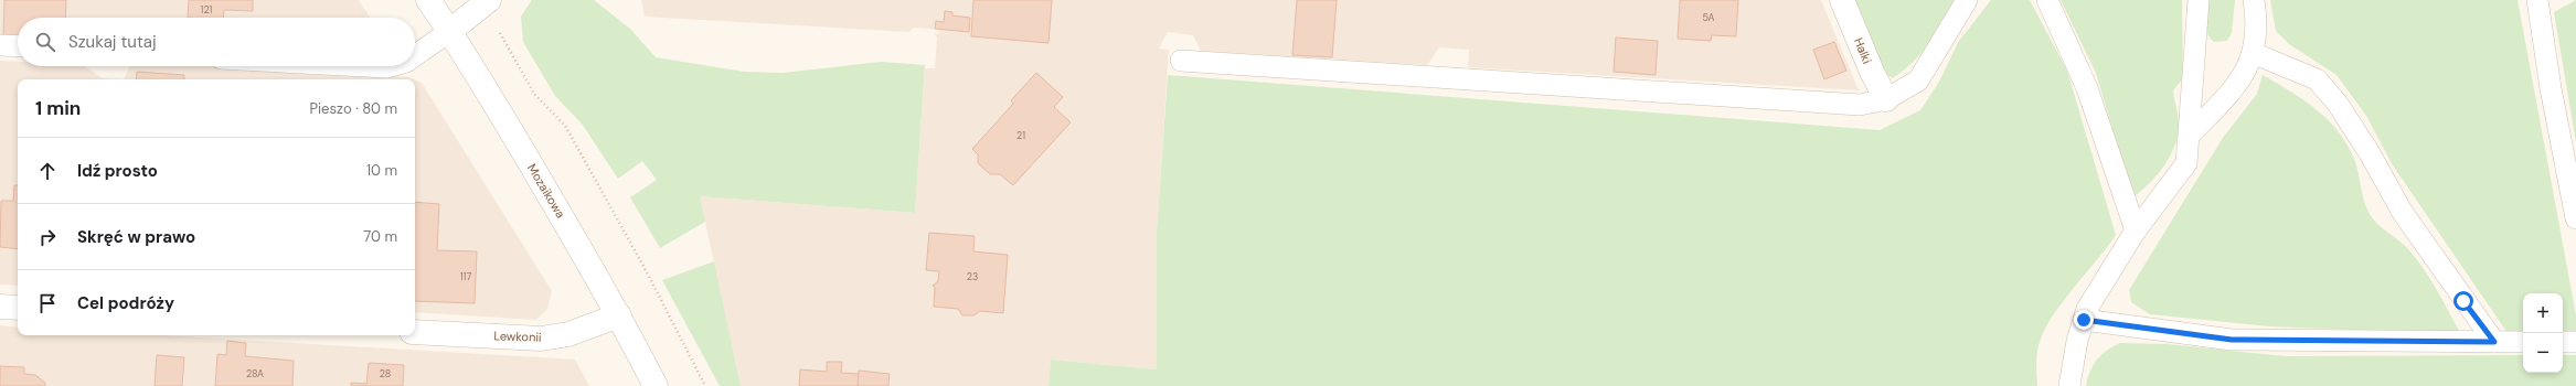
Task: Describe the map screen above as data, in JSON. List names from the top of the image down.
{
  "streets": {
    "street": ["Halki", "Mozaikowa", "Lewkonii"]
  },
  "crossings": [
    ["Mozaikowa", "Lewkonii"]
  ],
  "house_numbers": [
    "121",
    "5A",
    "21",
    "117",
    "23",
    "28A",
    "28"
  ],
  "page": {
    "search": "Szukaj tutaj",
    "heading": ["1 min", "Pieszo · 80 m"],
    "list": [
      ["Idź prosto", "10 m"],
      ["Skręć w prawo", "70 m"],
      "Cel podróży"
    ],
    "map_buttons": ["+", "−"]
  }
}
